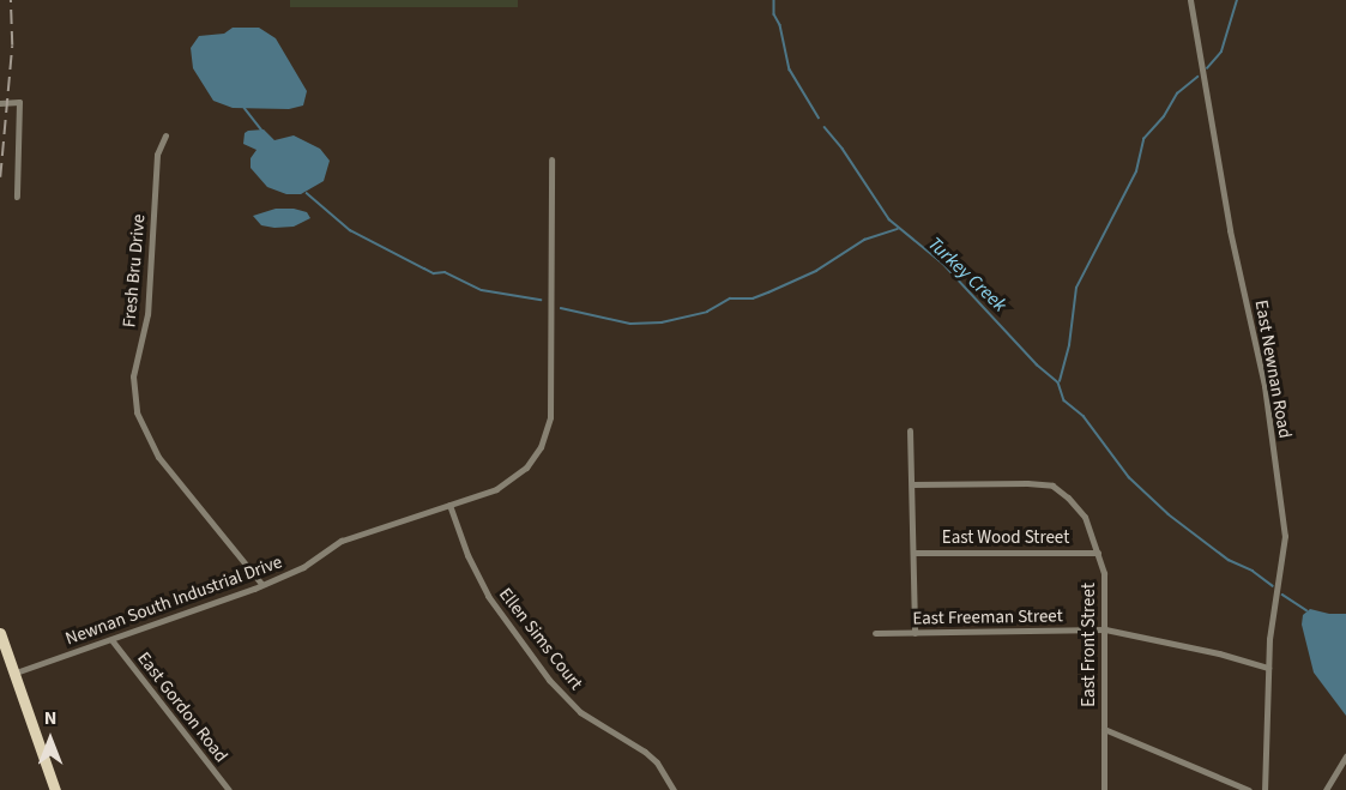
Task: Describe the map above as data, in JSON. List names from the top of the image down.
{
  "streets": {
    "street": [
      "Fresh Bru Drive",
      "East Newnan Road",
      "East Wood Street",
      "Newnan South Industrial Drive",
      "East Freeman Street",
      "Ellen Sims Court",
      "East Front Street",
      "East Gordon Road"
    ]
  },
  "crossings": [
    ["Fresh Bru Drive", "Newnan South Industrial Drive"],
    ["East Newnan Road", "East Freeman Street"],
    ["East Wood Street", "East Front Street"],
    ["Newnan South Industrial Drive", "Ellen Sims Court"],
    ["Newnan South Industrial Drive", "East Gordon Road"],
    ["East Freeman Street", "East Front Street"]
  ],
  "water": ["Turkey Creek"],
  "north": "top"
}
